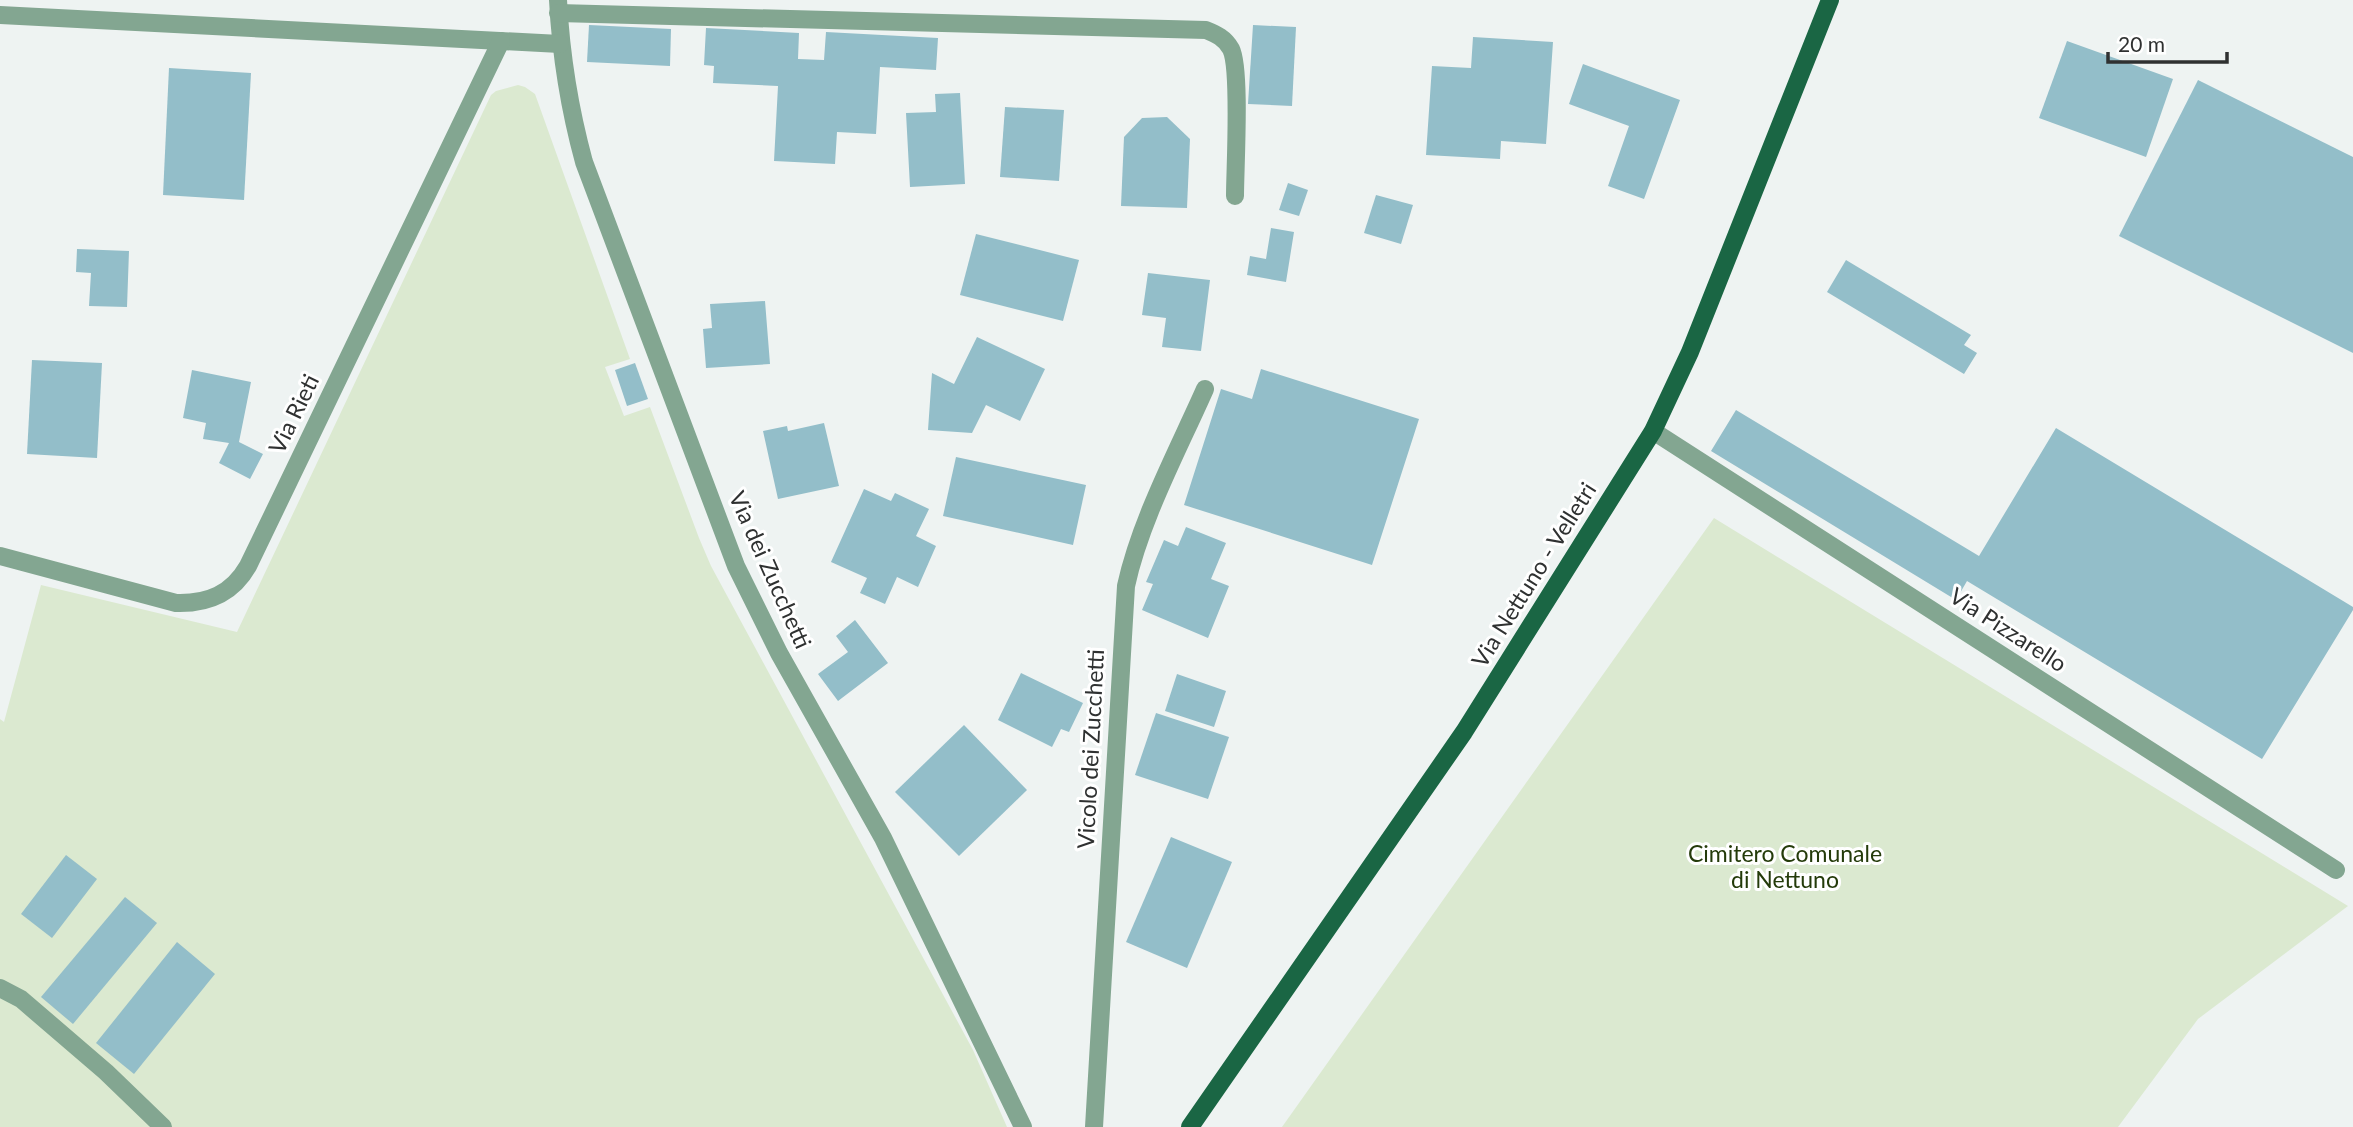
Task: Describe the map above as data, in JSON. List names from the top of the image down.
{
  "streets": {
    "main road": ["Via Nettuno - Velletri"],
    "street": [
      "Via Rieti",
      "Via dei Zucchetti",
      "Via Pizzarello",
      "Vicolo dei Zucchetti"
    ]
  },
  "crossings": [
    ["Via Nettuno - Velletri", "Via Pizzarello"]
  ],
  "parks": ["Cimitero Comunale di Nettuno"],
  "scale_bar": "20 m"
}
